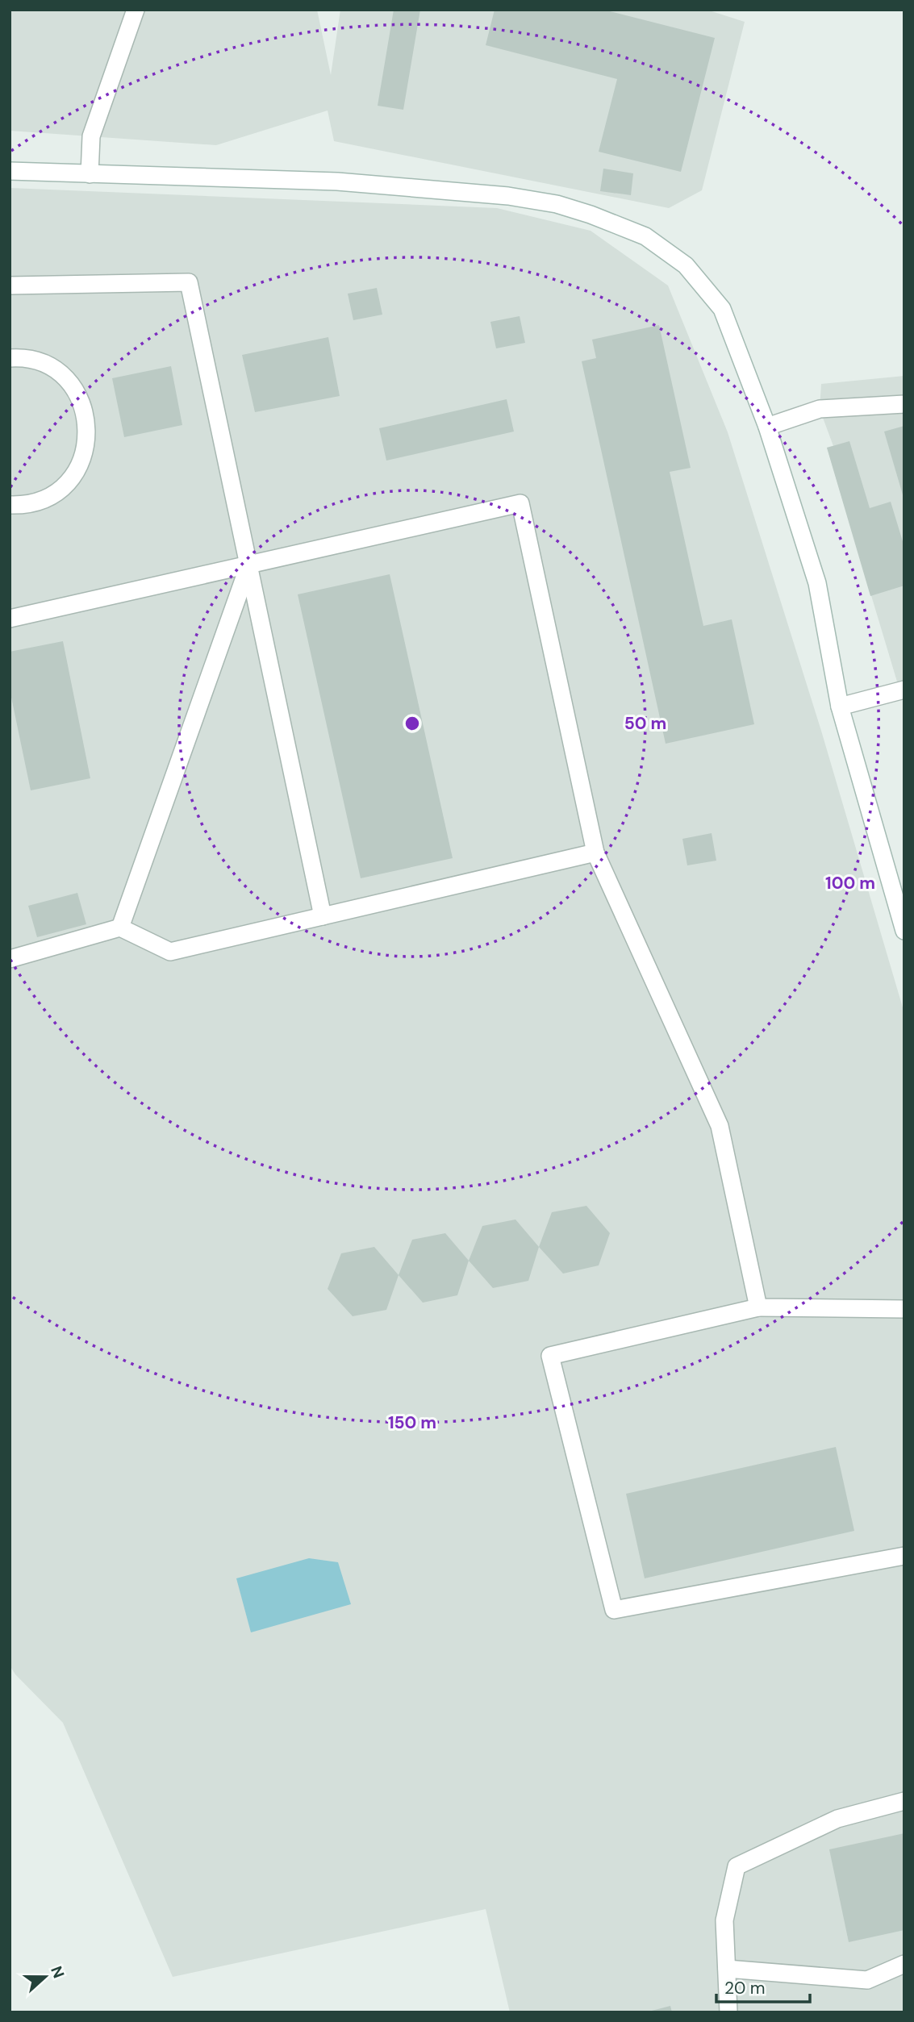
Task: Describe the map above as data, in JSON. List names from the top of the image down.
{
  "scale_bar": "20 m",
  "north": "right",
  "rings": ["50 m", "100 m", "150 m"]
}
